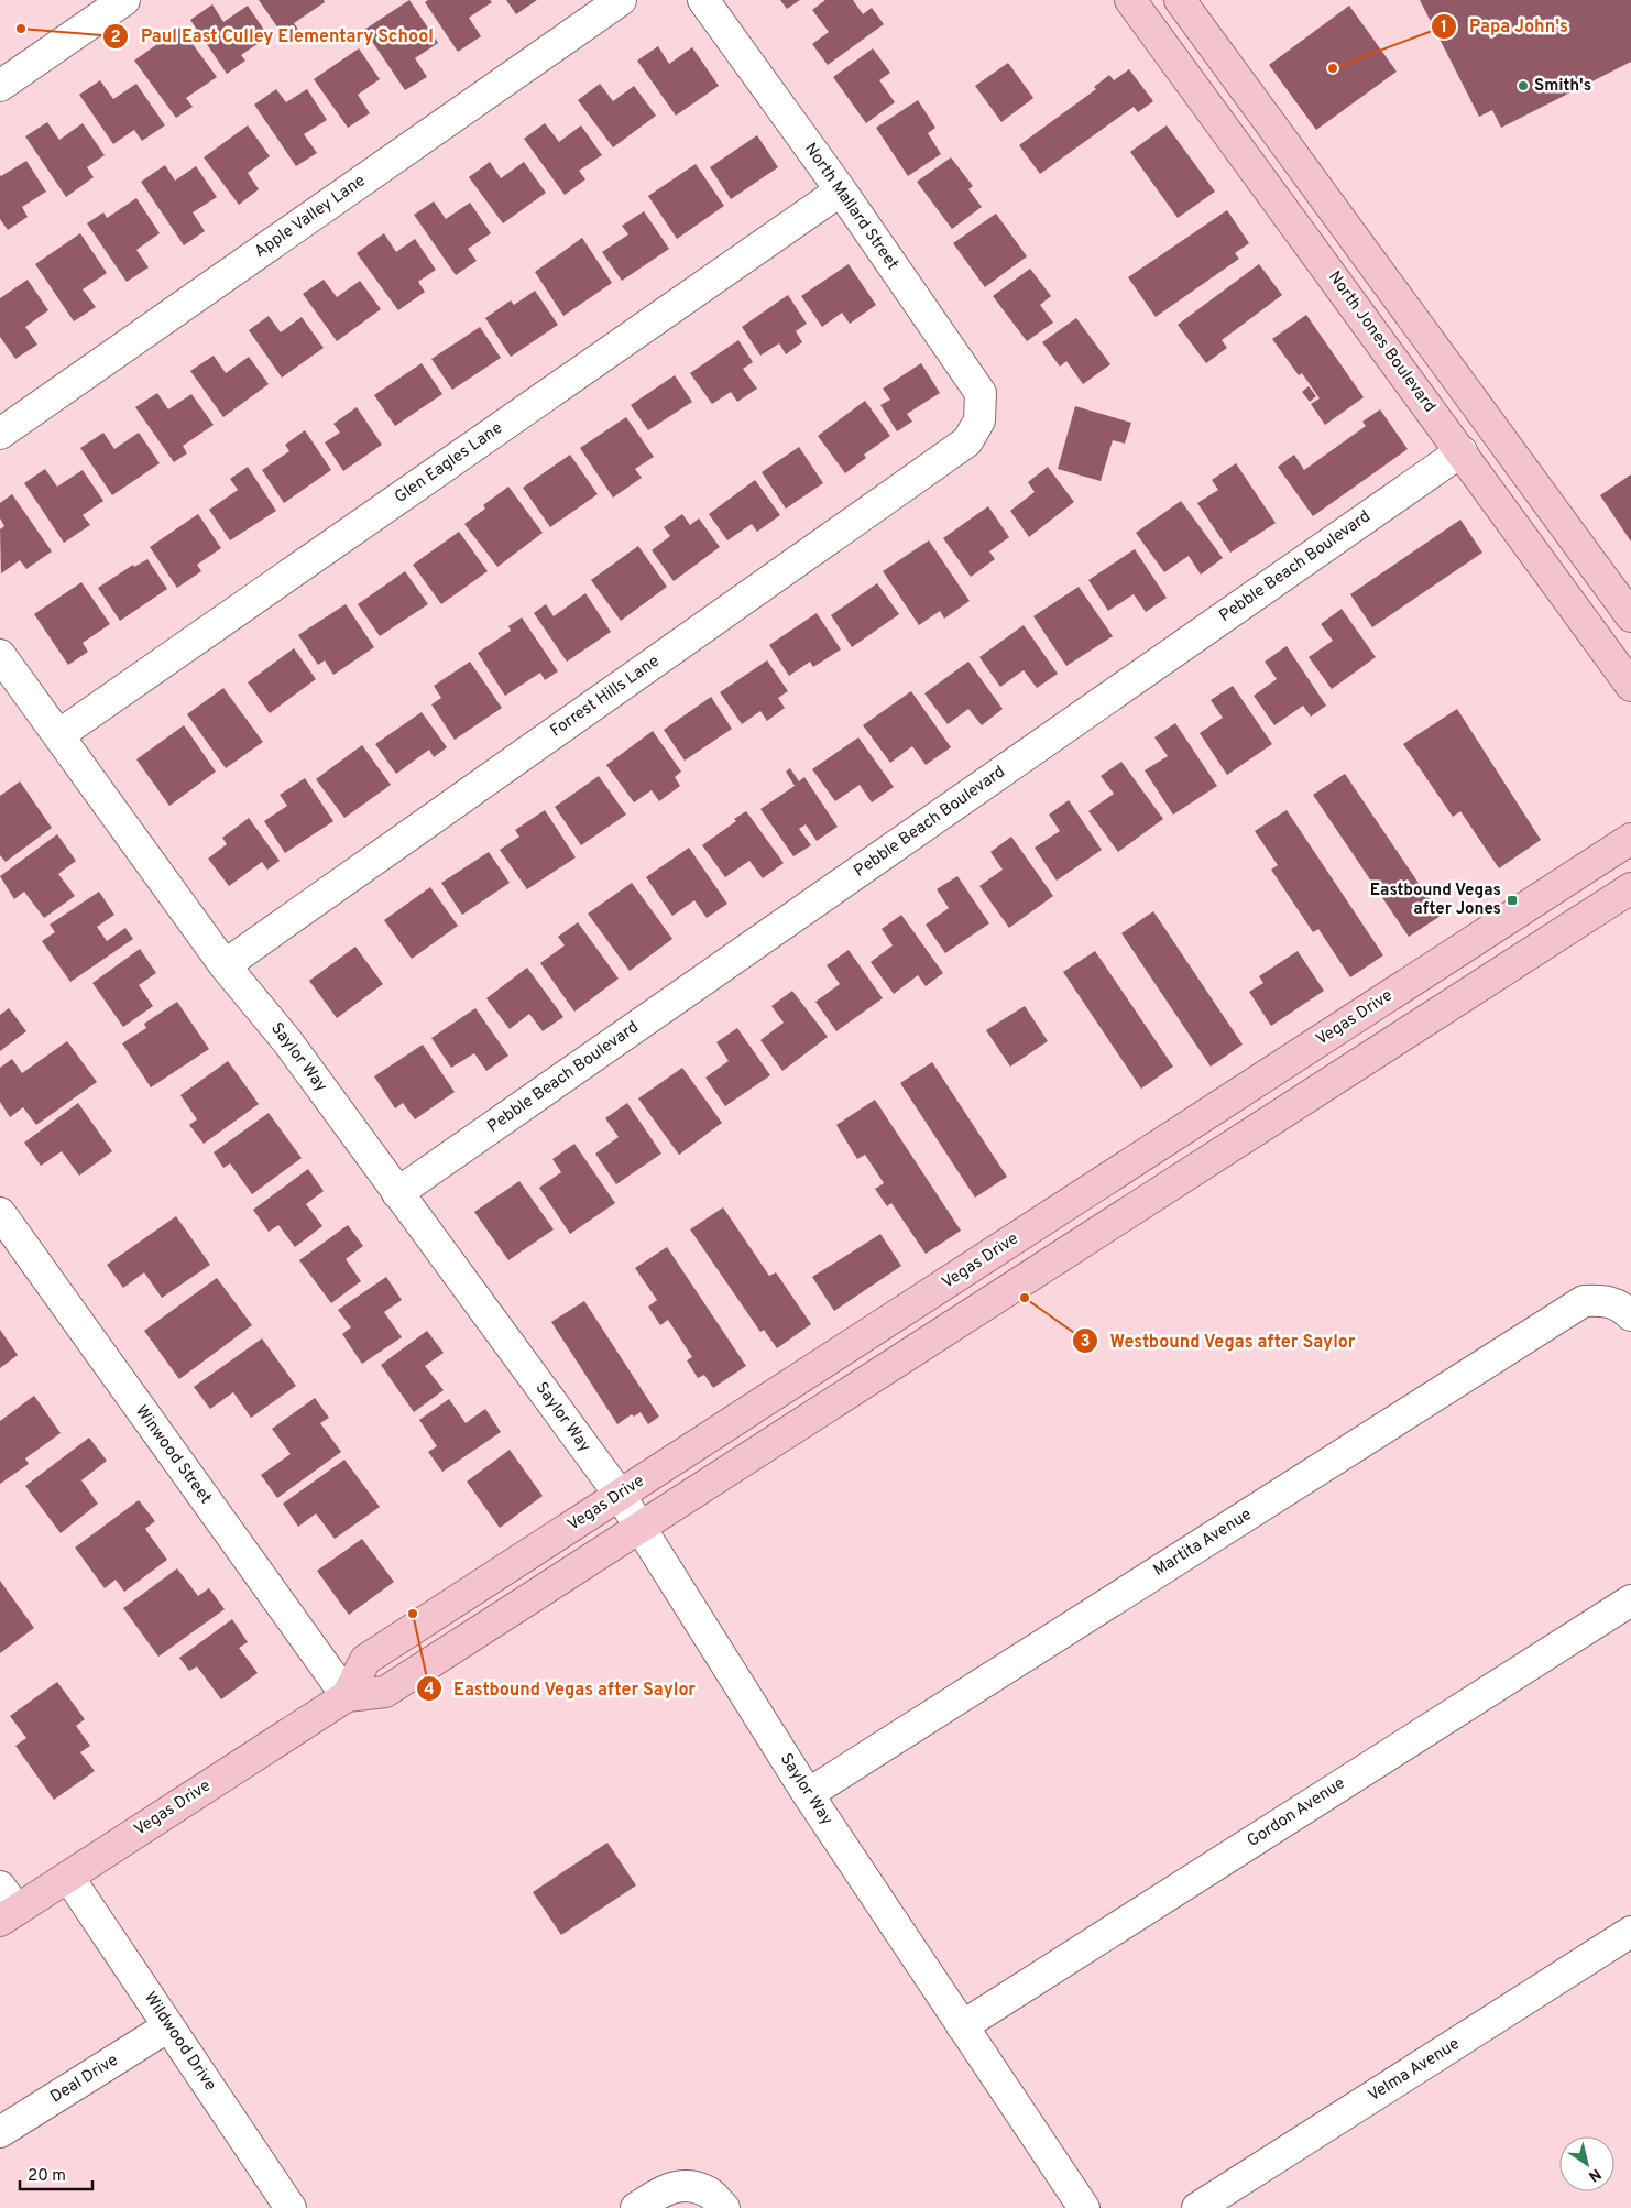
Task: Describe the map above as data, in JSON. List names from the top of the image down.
{
  "streets": {
    "main road": ["North Jones Boulevard", "Vegas Drive"],
    "street": [
      "North Mallard Street",
      "Apple Valley Lane",
      "Glen Eagles Lane",
      "Pebble Beach Boulevard",
      "Forrest Hills Lane",
      "Saylor Way",
      "Winwood Street",
      "Martita Avenue",
      "Gordon Avenue",
      "Wildwood Drive",
      "Velma Avenue",
      "Deal Drive"
    ]
  },
  "crossings": [
    ["North Mallard Street", "Glen Eagles Lane"],
    ["North Mallard Street", "Forrest Hills Lane"],
    ["North Jones Boulevard", "Pebble Beach Boulevard"],
    ["Glen Eagles Lane", "Saylor Way"],
    ["Pebble Beach Boulevard", "Saylor Way"],
    ["Forrest Hills Lane", "Saylor Way"],
    ["Vegas Drive", "Saylor Way"],
    ["Vegas Drive", "Winwood Street"],
    ["Vegas Drive", "Wildwood Drive"],
    ["Saylor Way", "Martita Avenue"],
    ["Saylor Way", "Gordon Avenue"],
    ["Wildwood Drive", "Deal Drive"]
  ],
  "places": {
    "other": [
      "Paul East Culley Elementary School",
      "Papa John's",
      "Smith's",
      "Westbound Vegas after Saylor",
      "Eastbound Vegas after Saylor"
    ],
    "transit": ["Eastbound Vegas after Jones"]
  },
  "scale_bar": "20 m",
  "north": "bottom right"
}
